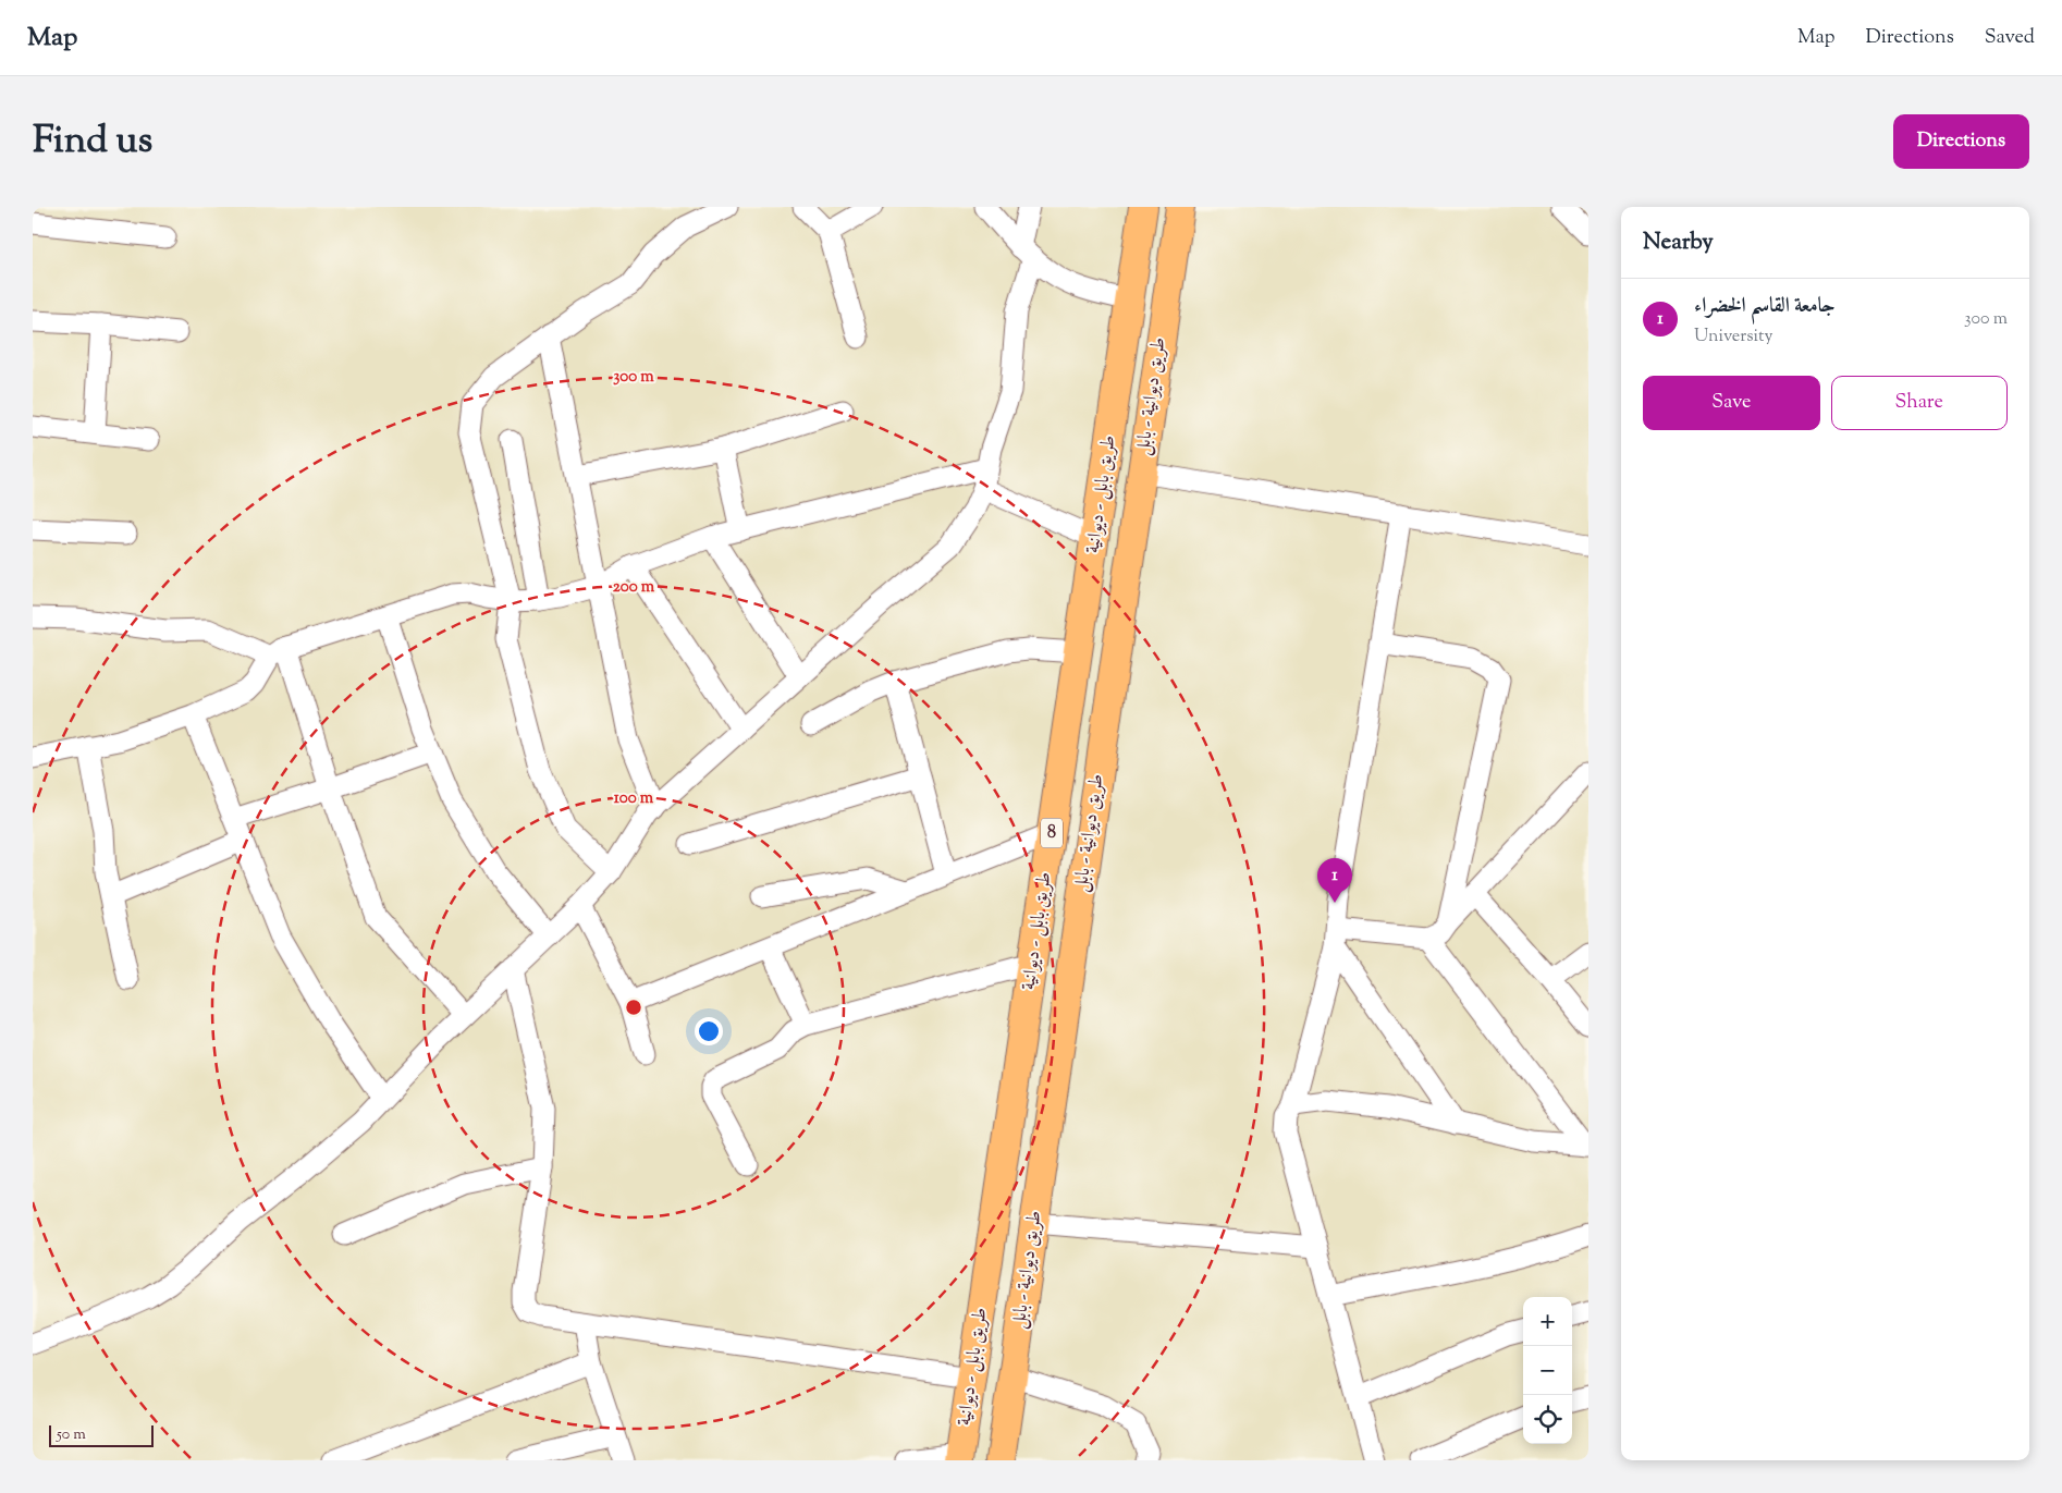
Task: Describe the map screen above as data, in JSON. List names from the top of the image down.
{
  "streets": {
    "highway": ["طريق ديوانية - بابل", "طريق بابل - ديوانية", "8"]
  },
  "scale_bar": "50 m",
  "page": {
    "header": "Map",
    "nav": ["Map", "Directions", "Saved"],
    "title": "Find us",
    "buttons": [
      "Directions",
      ["Save", "Share"]
    ],
    "heading": "Nearby",
    "list": [
      {
        "mark": "1",
        "name": "جامعة القاسم الخضراء",
        "note": "University",
        "value": "300 m"
      }
    ],
    "pins": "1",
    "map_buttons": ["+", "−"],
    "scale": "50 m"
  },
  "rings": ["300 m", "200 m", "100 m"]
}
